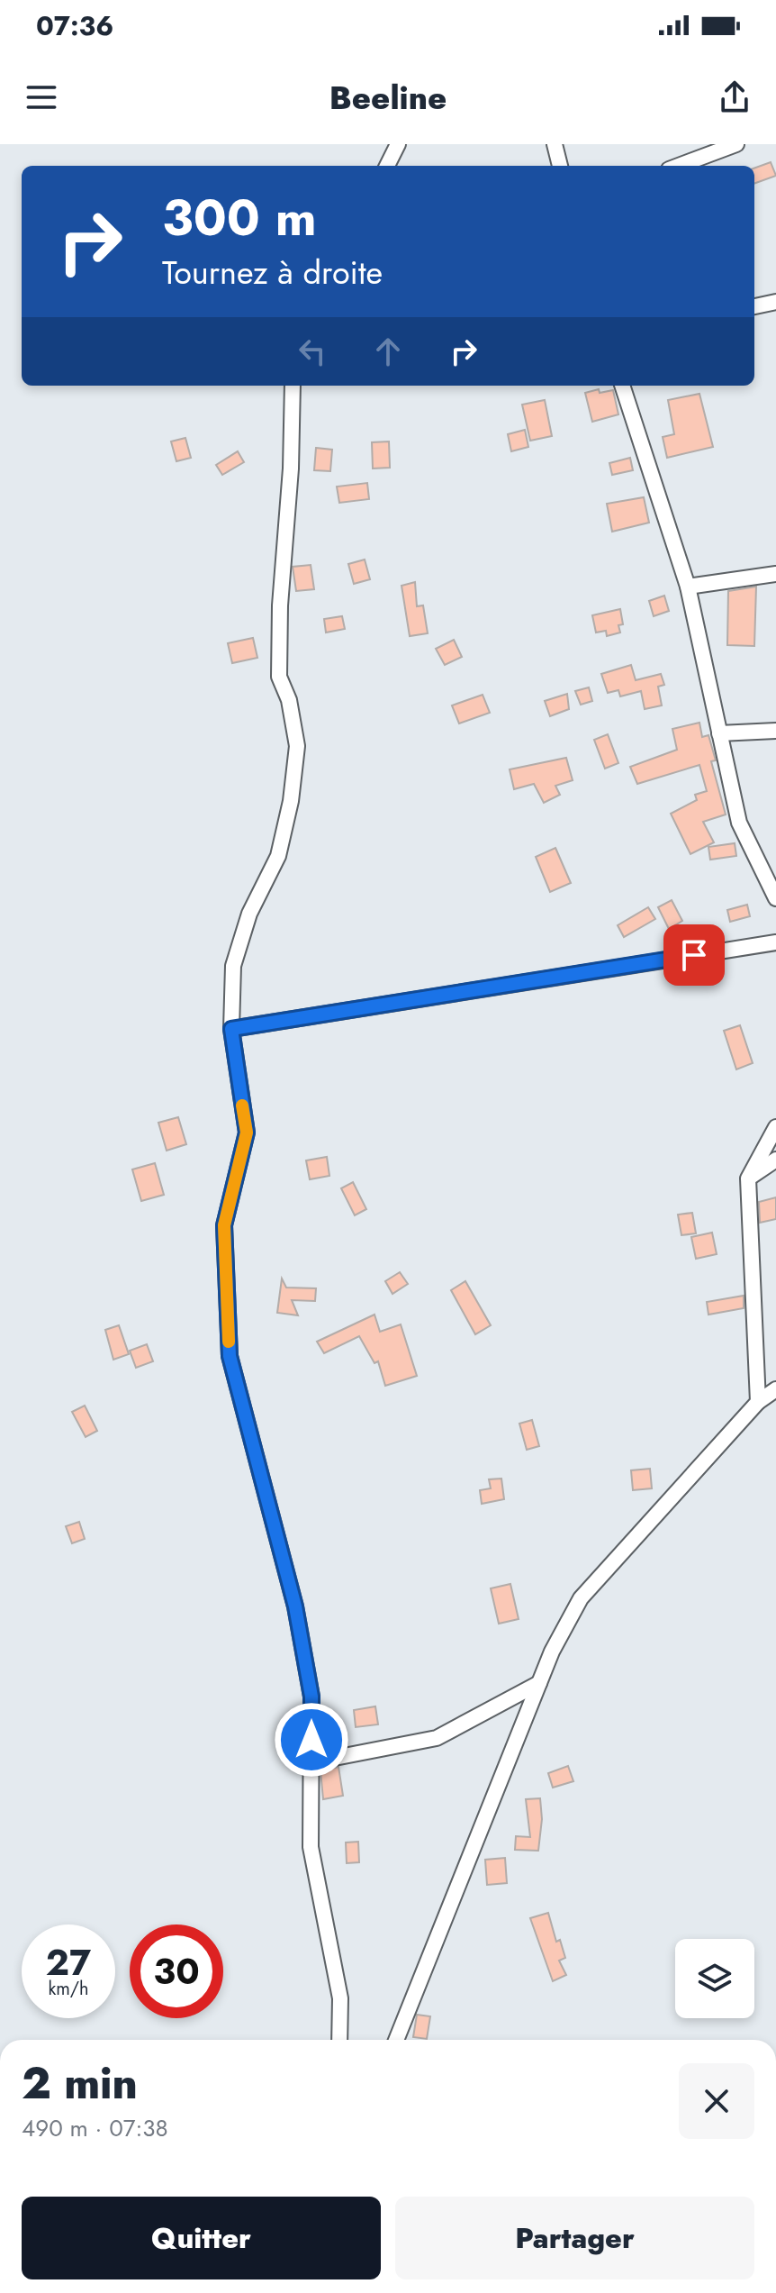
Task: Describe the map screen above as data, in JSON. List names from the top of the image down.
{
  "page": {
    "status": "07:36",
    "header": "Beeline",
    "turn": ["300 m", "Tournez à droite"],
    "speed": "27 km/h",
    "limit": "30",
    "heading": ["2 min", "490 m · 07:38"],
    "buttons": ["Quitter", "Partager"]
  }
}
